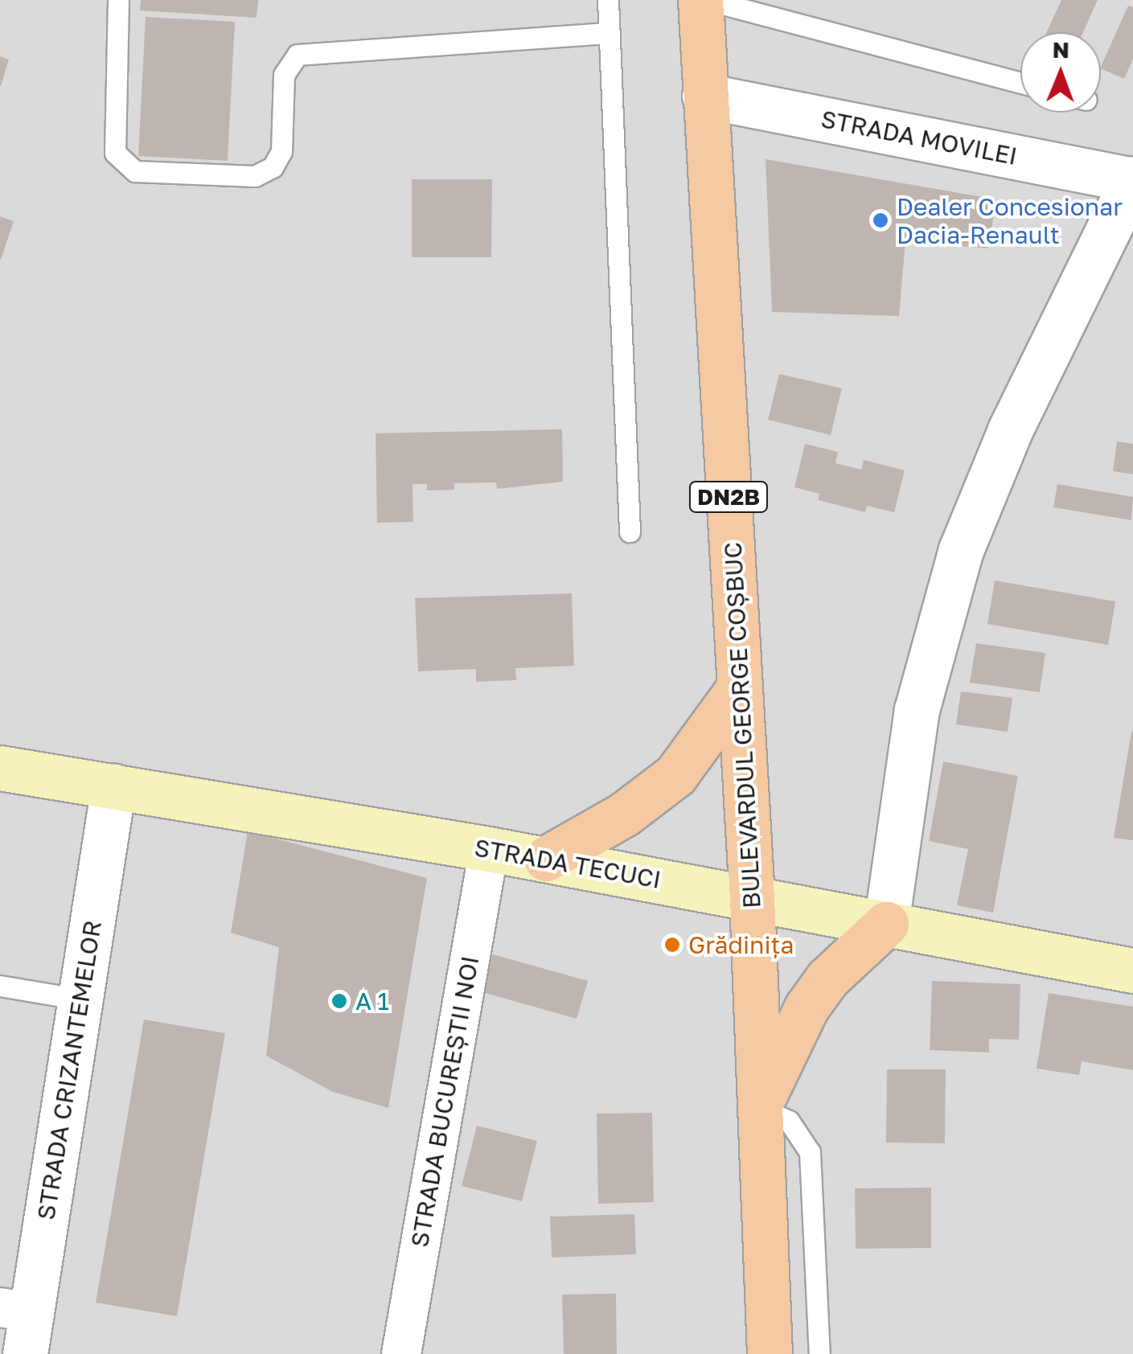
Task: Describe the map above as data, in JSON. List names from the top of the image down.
{
  "streets": {
    "main road": ["DN2B", "BULEVARDUL GEORGE COȘBUC", "STRADA TECUCI"],
    "street": ["STRADA MOVILEI", "STRADA CRIZANTEMELOR", "STRADA BUCUREȘTII NOI"]
  },
  "crossings": [
    ["STRADA MOVILEI", "BULEVARDUL GEORGE COȘBUC"],
    ["BULEVARDUL GEORGE COȘBUC", "STRADA TECUCI"],
    ["STRADA TECUCI", "STRADA CRIZANTEMELOR"],
    ["STRADA TECUCI", "STRADA BUCUREȘTII NOI"]
  ],
  "places": ["Dealer Concesionar Dacia-Renault", "Grădinița", "A 1"],
  "north": "top"
}
